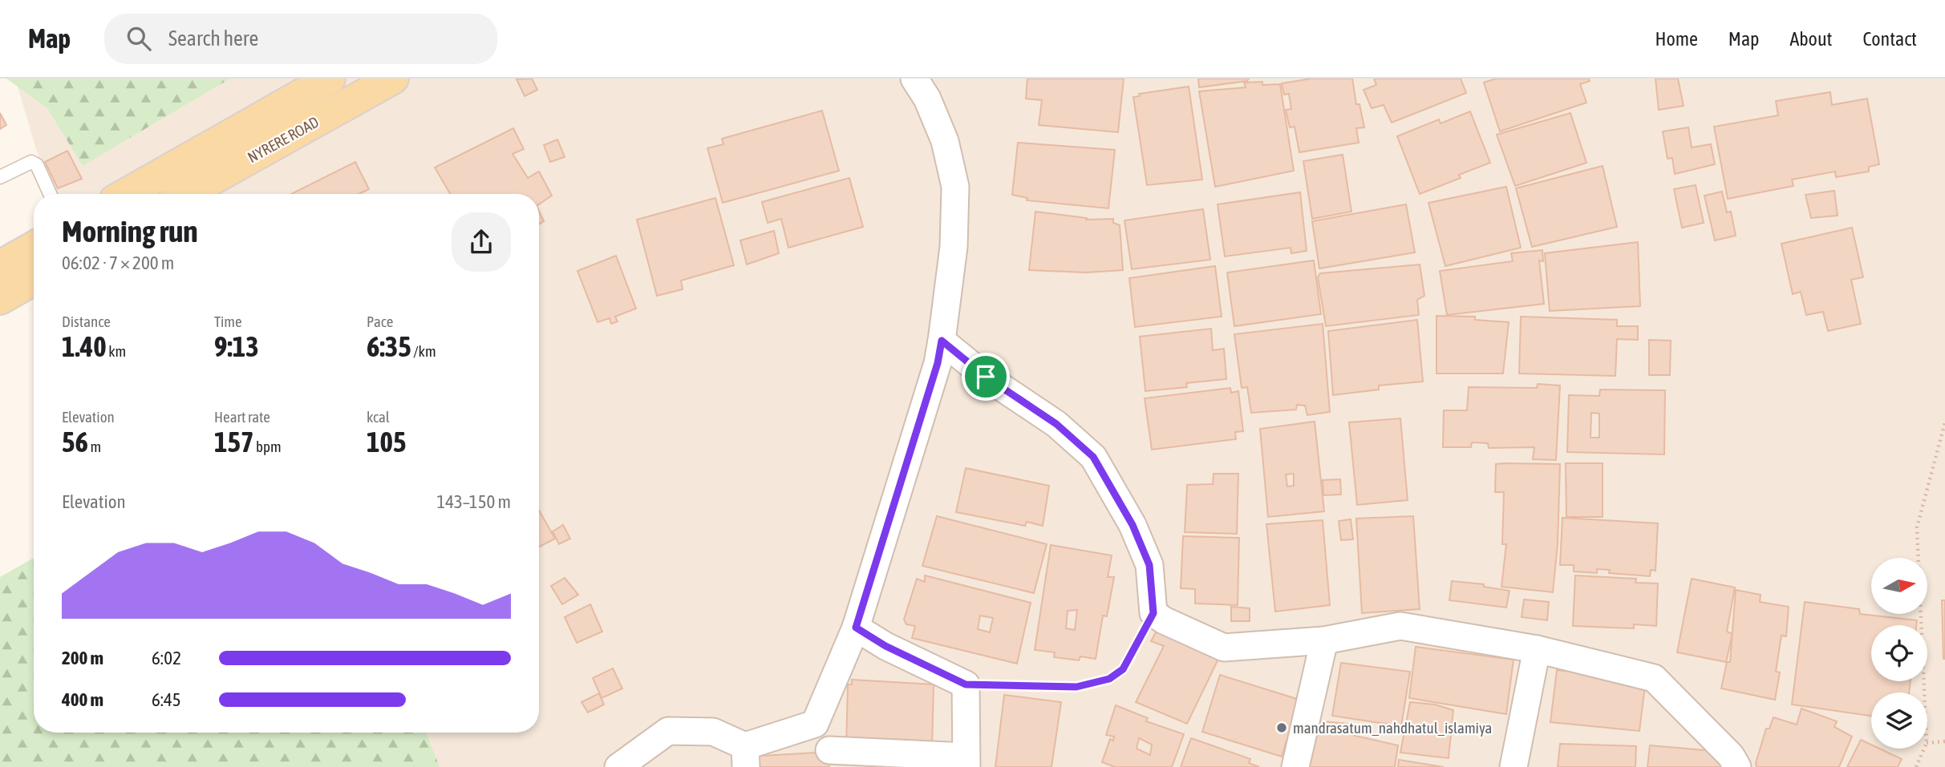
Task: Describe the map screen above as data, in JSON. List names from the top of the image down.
{
  "streets": {
    "main road": ["NYRERE ROAD"]
  },
  "places": ["mandrasatum_nahdhatul_islamiya"],
  "north": "right",
  "page": {
    "header": "Map",
    "search": "Search here",
    "nav": [
      "Home",
      "Map",
      "About",
      "Contact"
    ],
    "heading": ["Morning run", "06:02 · 7 × 200 m"],
    "stats": [
      ["Distance", "1.40 km"],
      ["Time", "9:13"],
      ["Pace", "6:35 /km"],
      ["Elevation", "56 m"],
      ["Heart rate", "157 bpm"],
      ["kcal", "105"]
    ],
    "chart": ["Elevation", "143–150 m"],
    "list": [
      {
        "name": "200 m",
        "note": "6:02"
      },
      {
        "name": "400 m",
        "note": "6:45"
      }
    ]
  }
}
